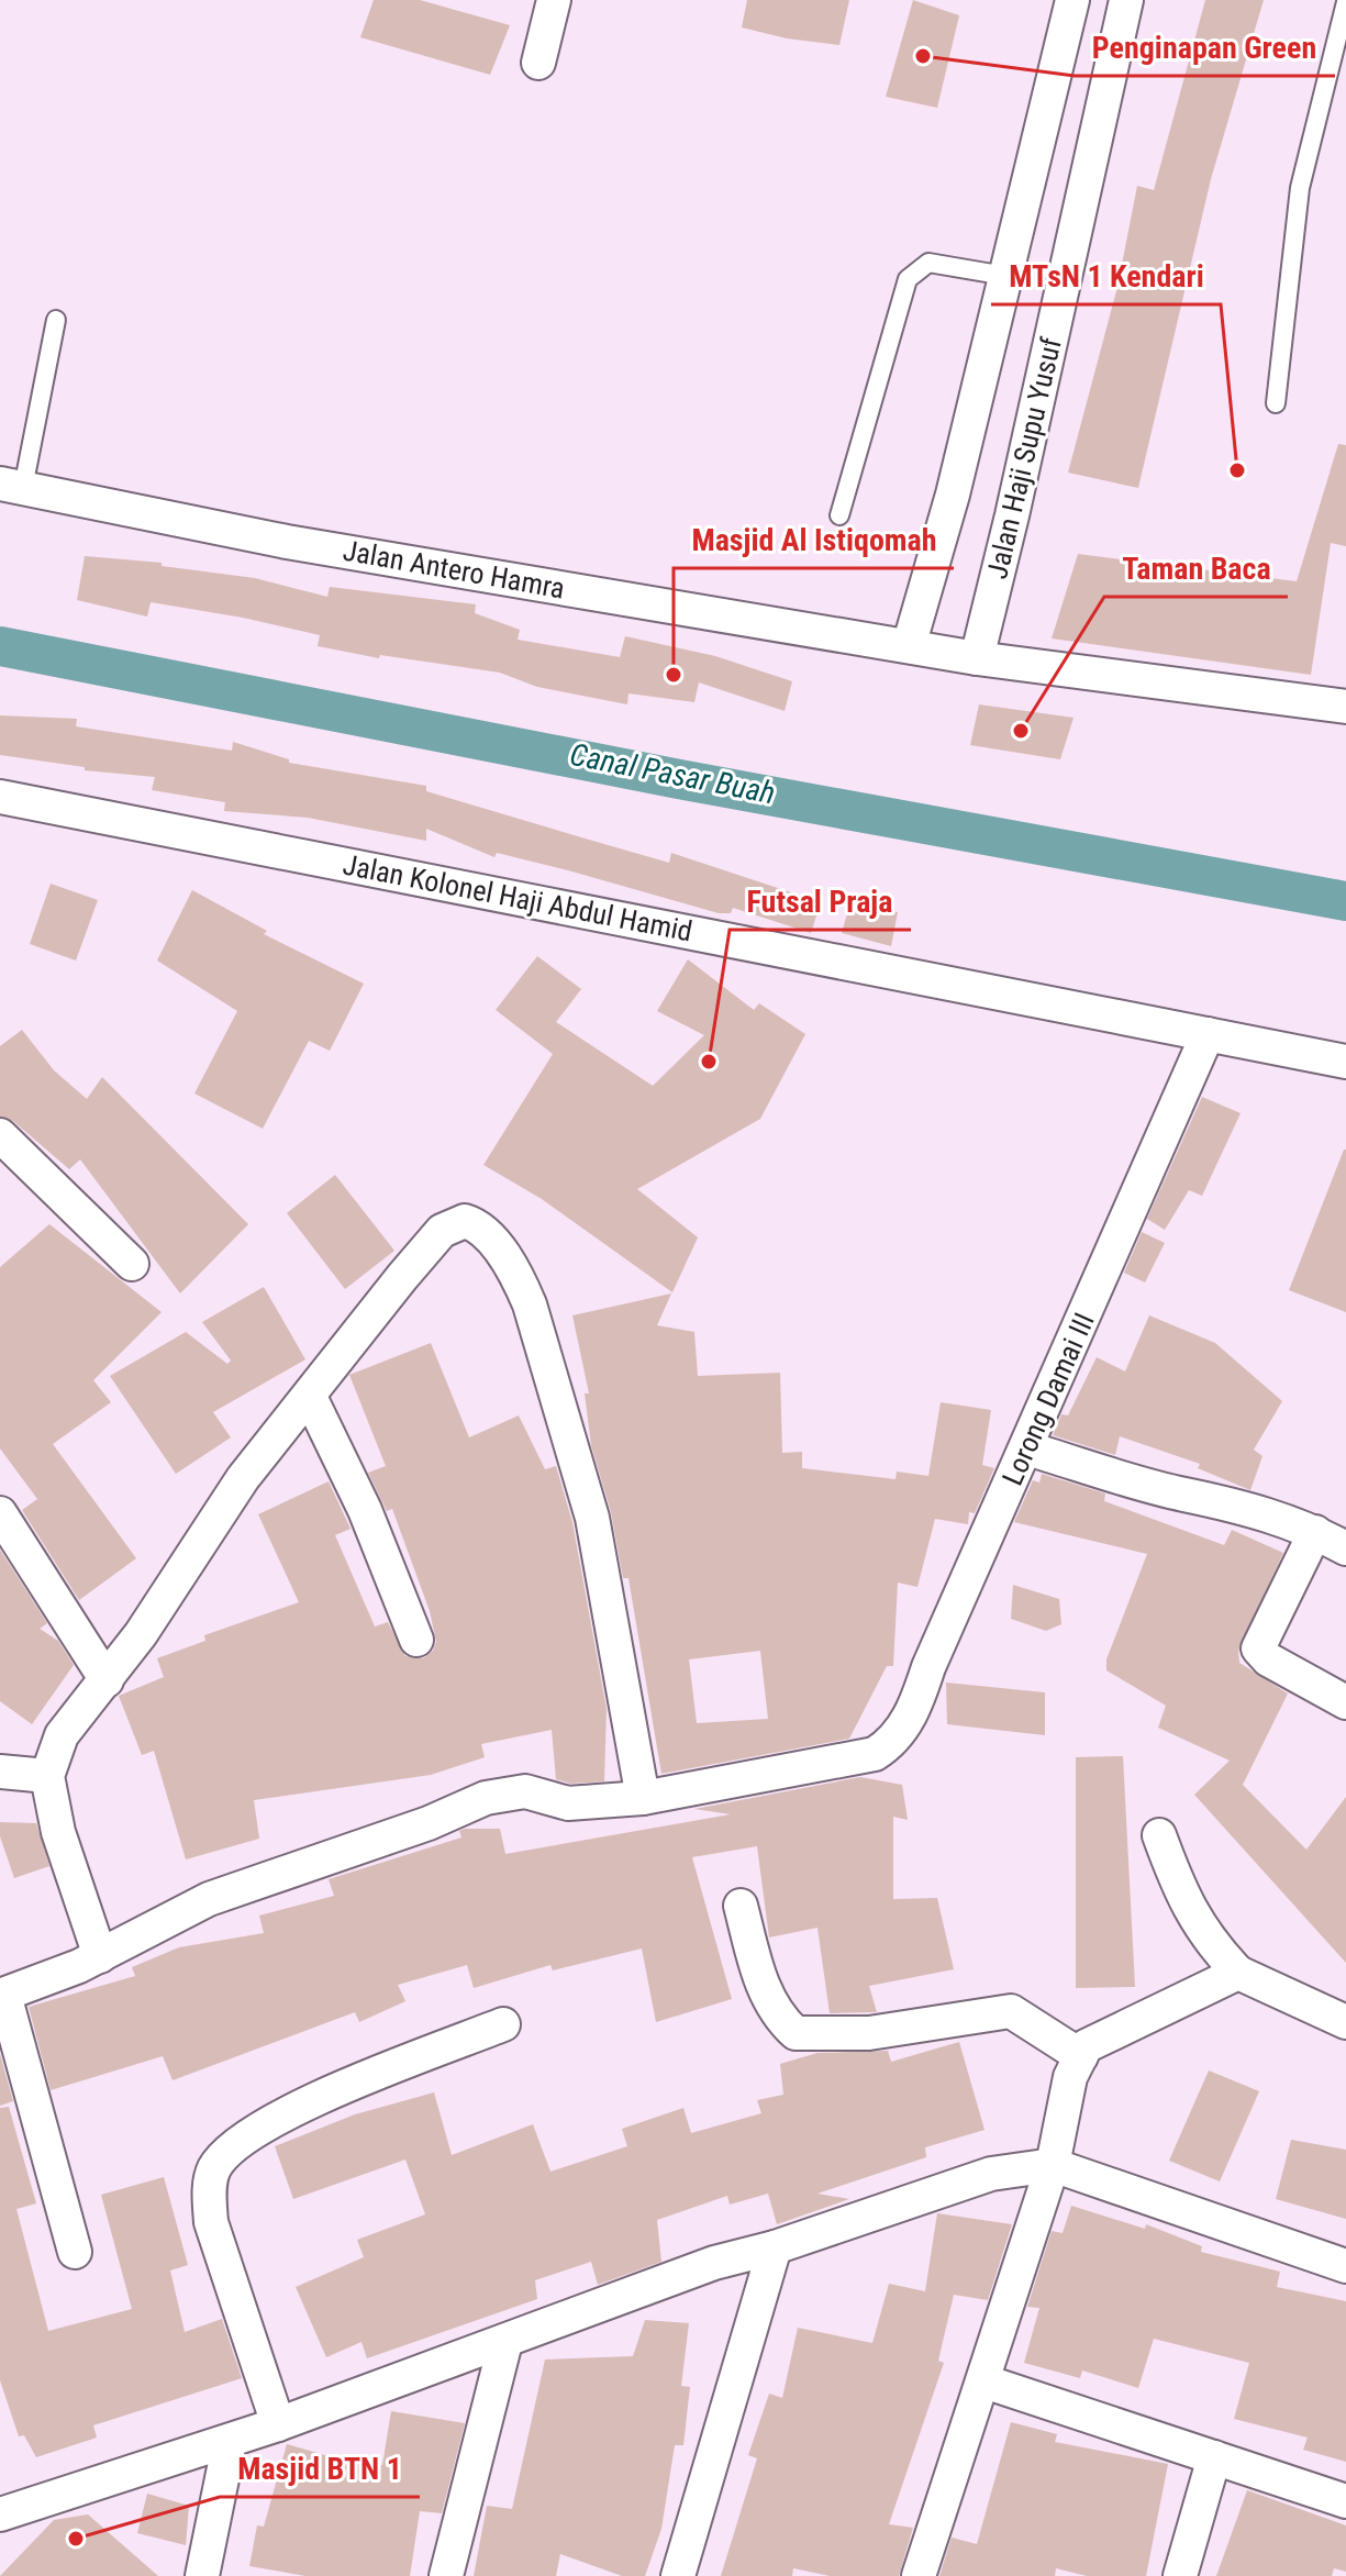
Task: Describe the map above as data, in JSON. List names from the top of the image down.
{
  "streets": {
    "street": [
      "Jalan Haji Supu Yusuf",
      "Jalan Antero Hamra",
      "Jalan Kolonel Haji Abdul Hamid",
      "Lorong Damai III"
    ]
  },
  "crossings": [
    ["Jalan Haji Supu Yusuf", "Jalan Antero Hamra"],
    ["Jalan Kolonel Haji Abdul Hamid", "Lorong Damai III"]
  ],
  "water": ["Canal Pasar Buah"],
  "places": [
    "Penginapan Green",
    "MTsN 1 Kendari",
    "Masjid Al Istiqomah",
    "Taman Baca",
    "Futsal Praja",
    "Masjid BTN 1"
  ]
}
